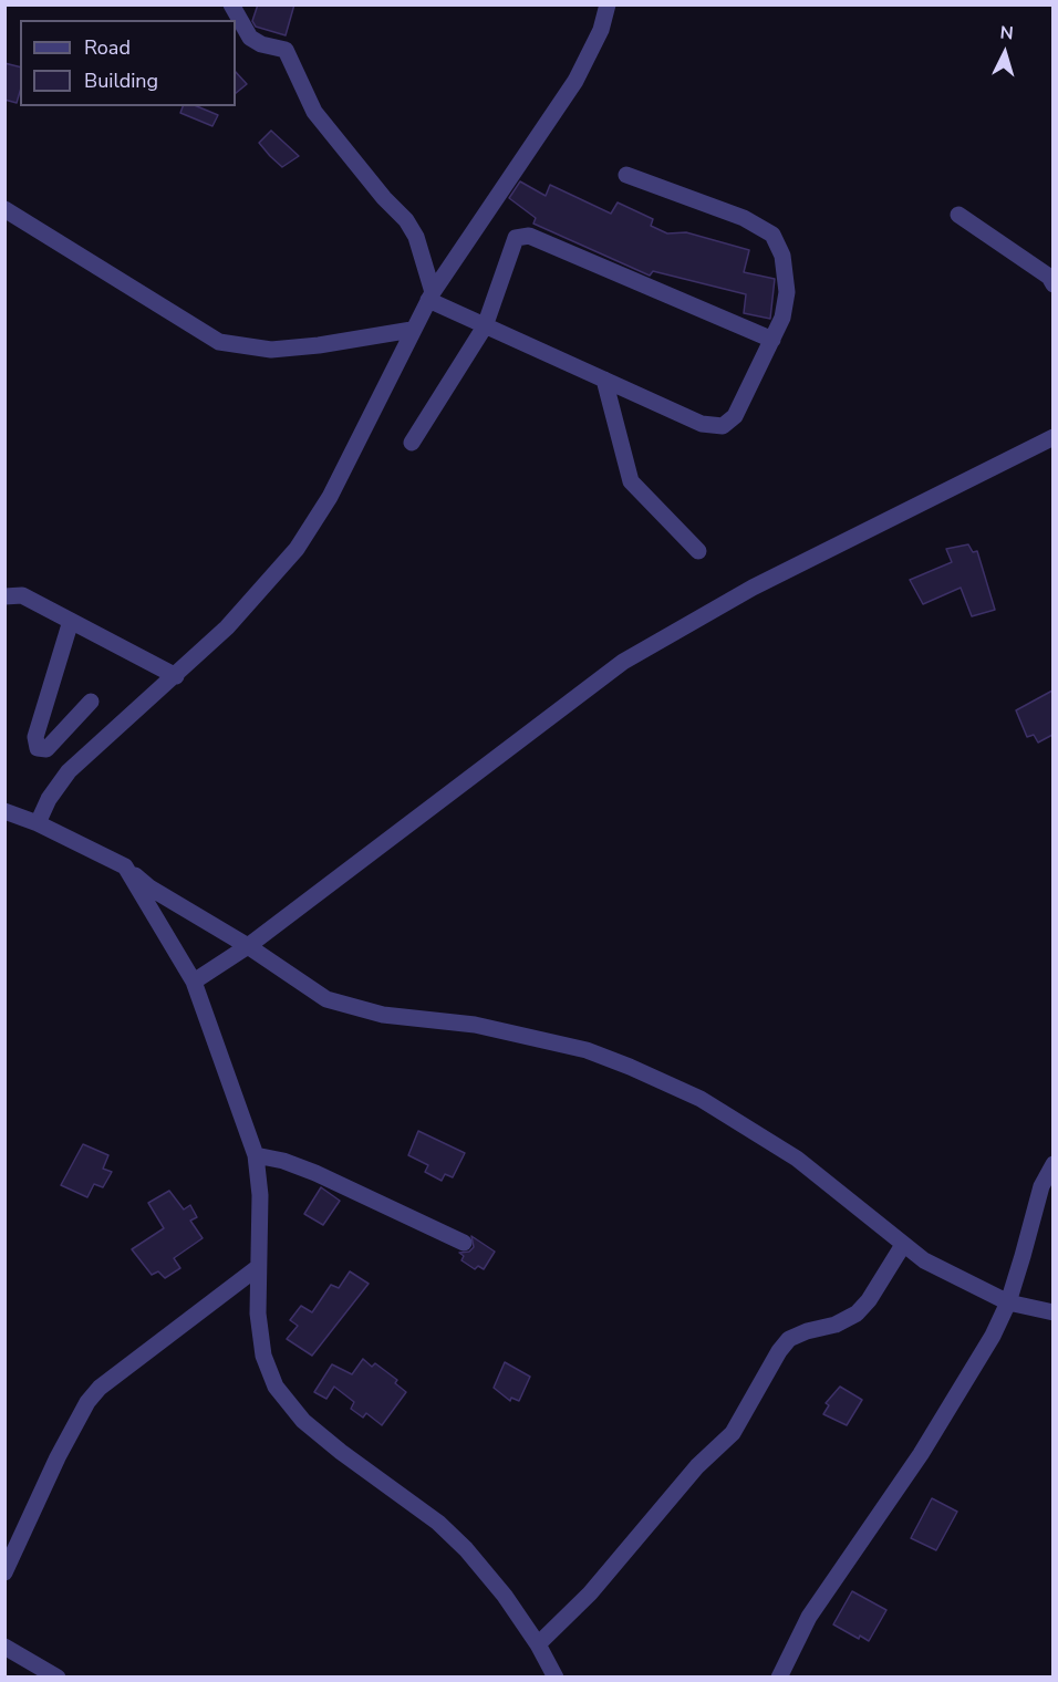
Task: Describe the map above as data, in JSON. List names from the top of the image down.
{
  "legend": ["Road", "Building"],
  "north": "top"
}
